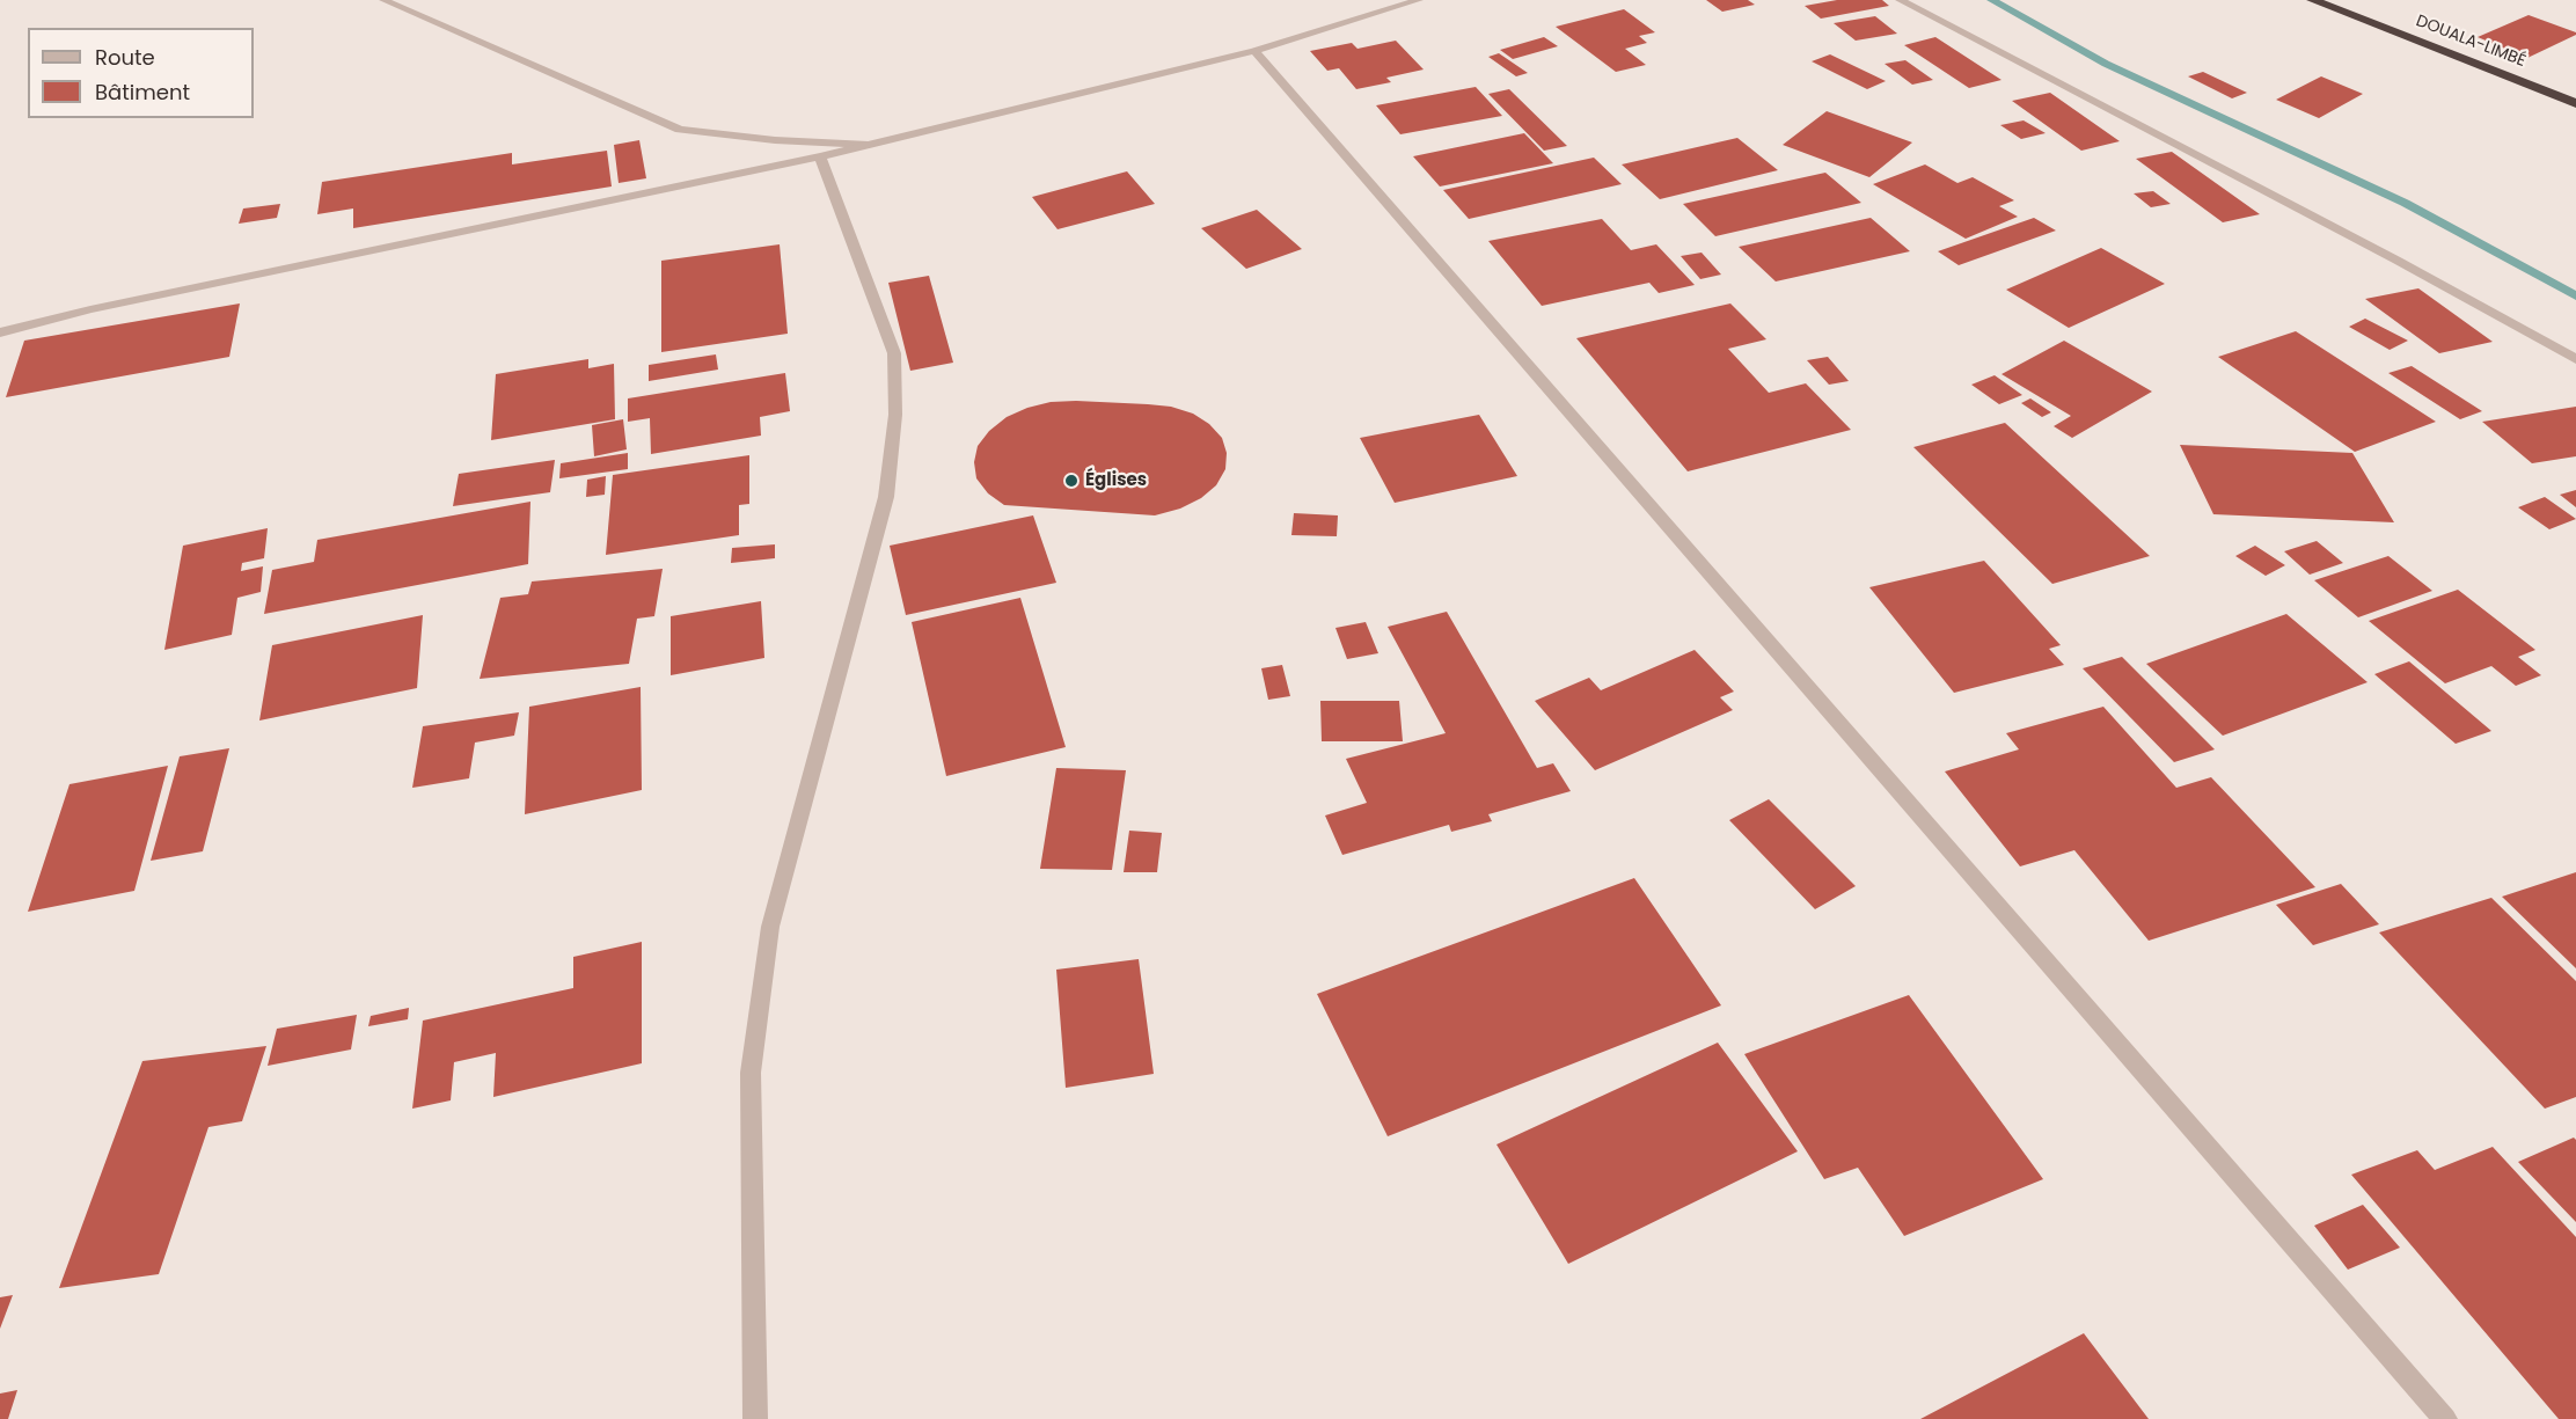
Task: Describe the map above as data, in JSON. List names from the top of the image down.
{
  "streets": {
    "highway": ["DOUALA-LIMBÉ"]
  },
  "places": ["Églises"],
  "legend": ["Route", "Bâtiment"]
}
